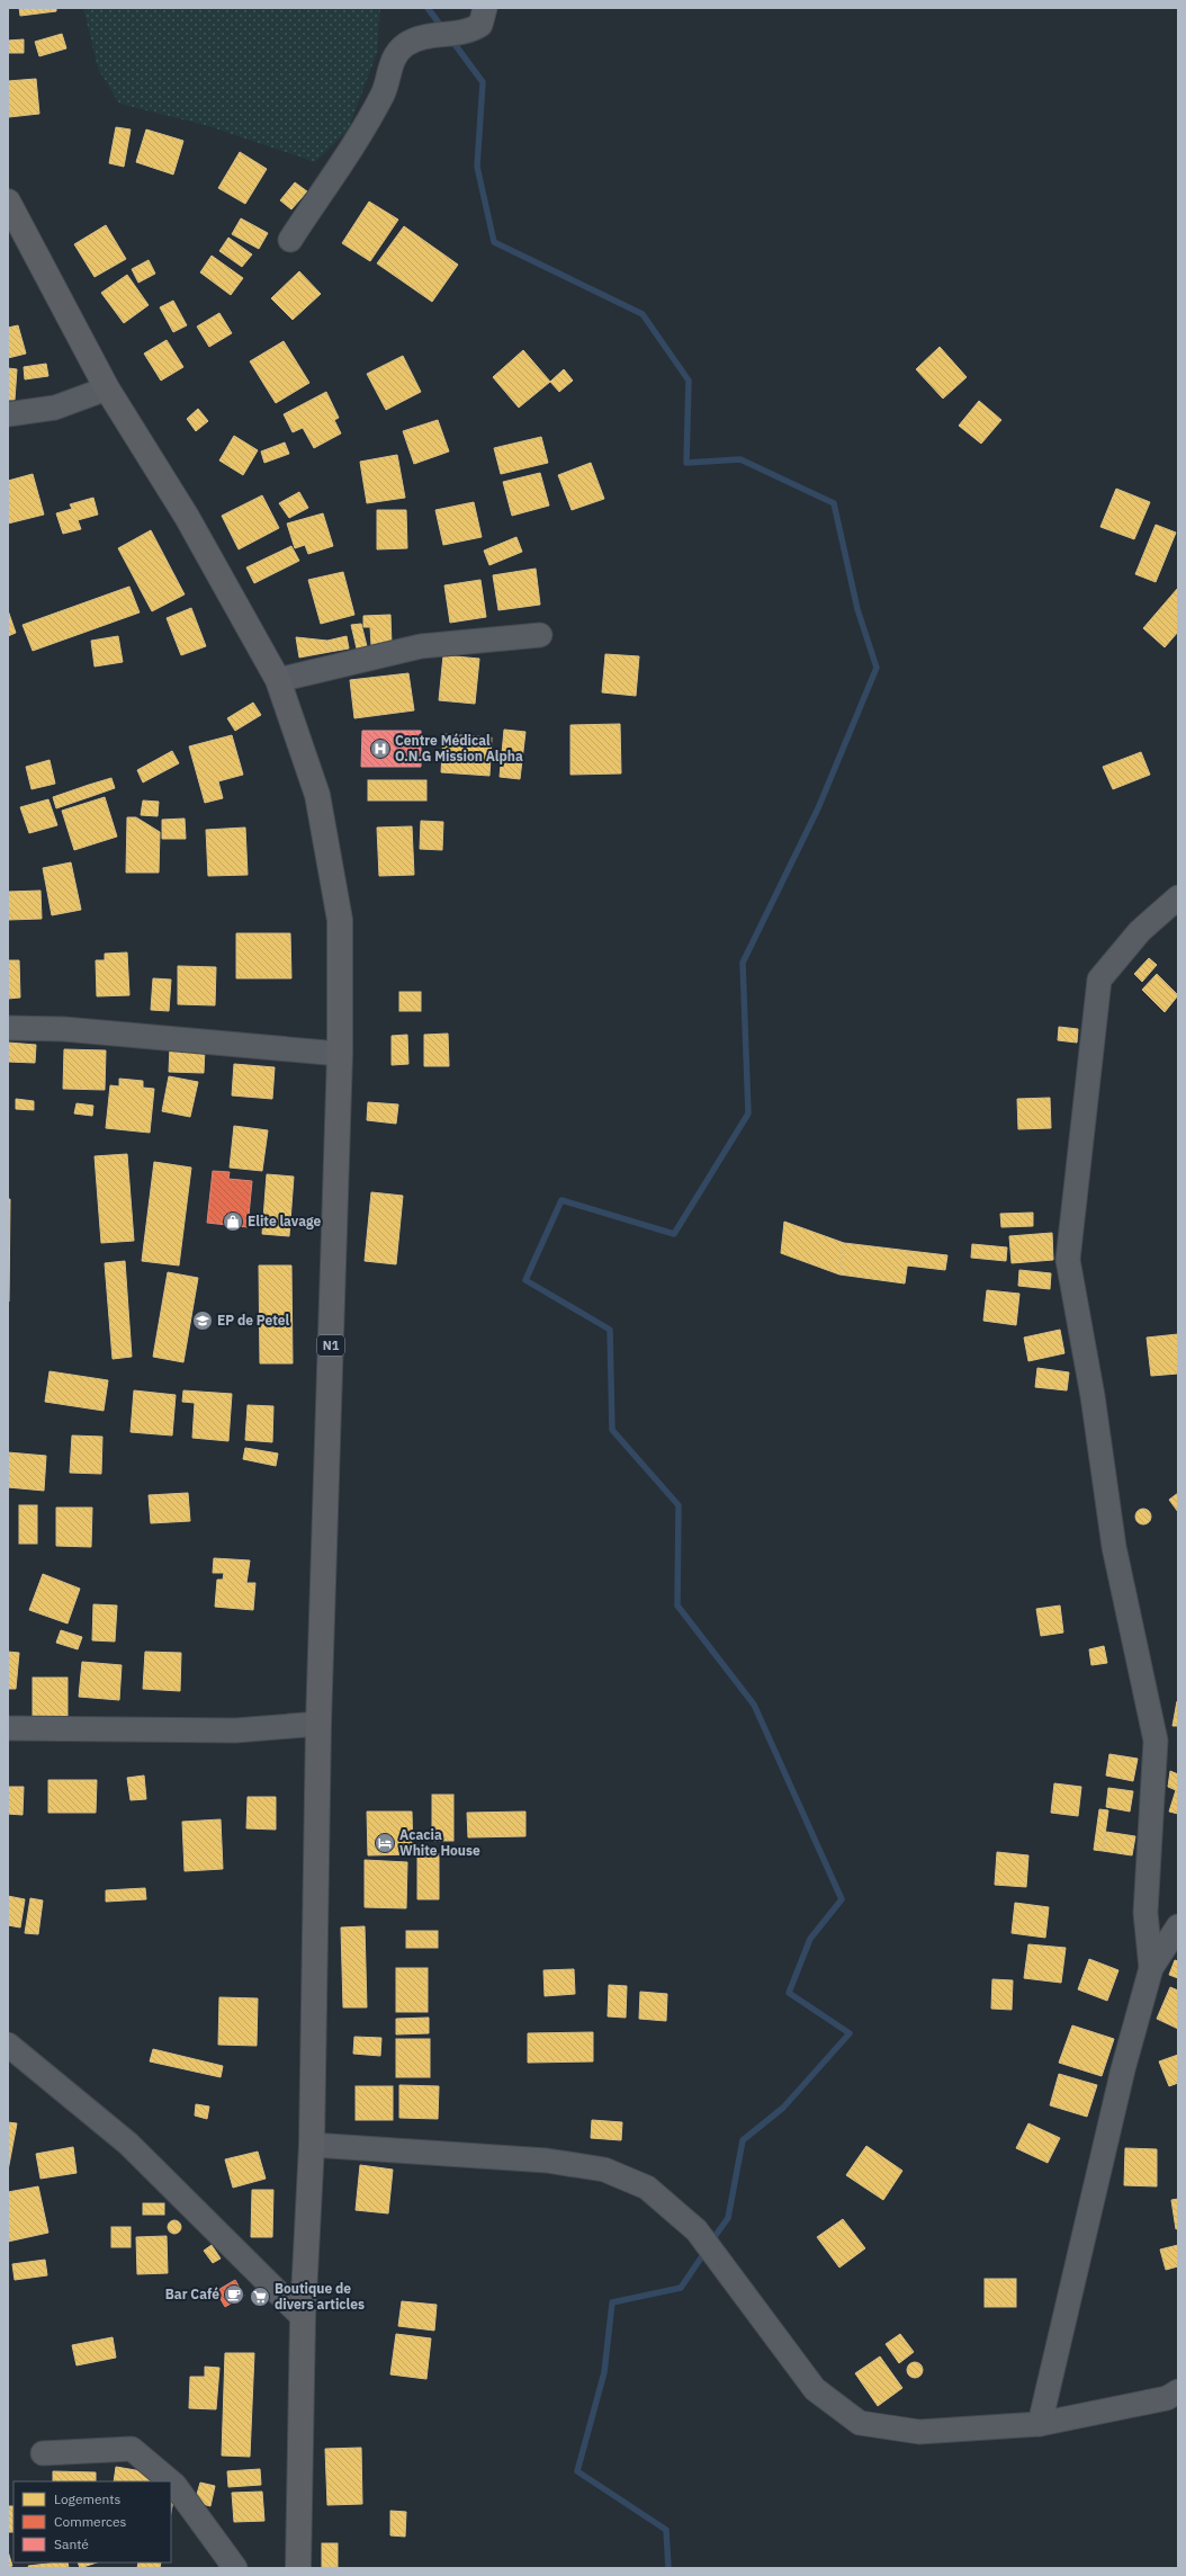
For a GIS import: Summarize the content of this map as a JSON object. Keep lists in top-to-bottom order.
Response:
{
  "streets": {
    "highway": ["N1"]
  },
  "places": {
    "hospital": ["Centre Médical O.N.G Mission Alpha"],
    "shop": ["Elite lavage"],
    "school or university": ["EP de Petel"],
    "hotel": ["Acacia White House"],
    "cafe": ["Bar Café"],
    "supermarket": ["Boutique de divers articles"]
  },
  "legend": ["Logements", "Commerces", "Santé"]
}
